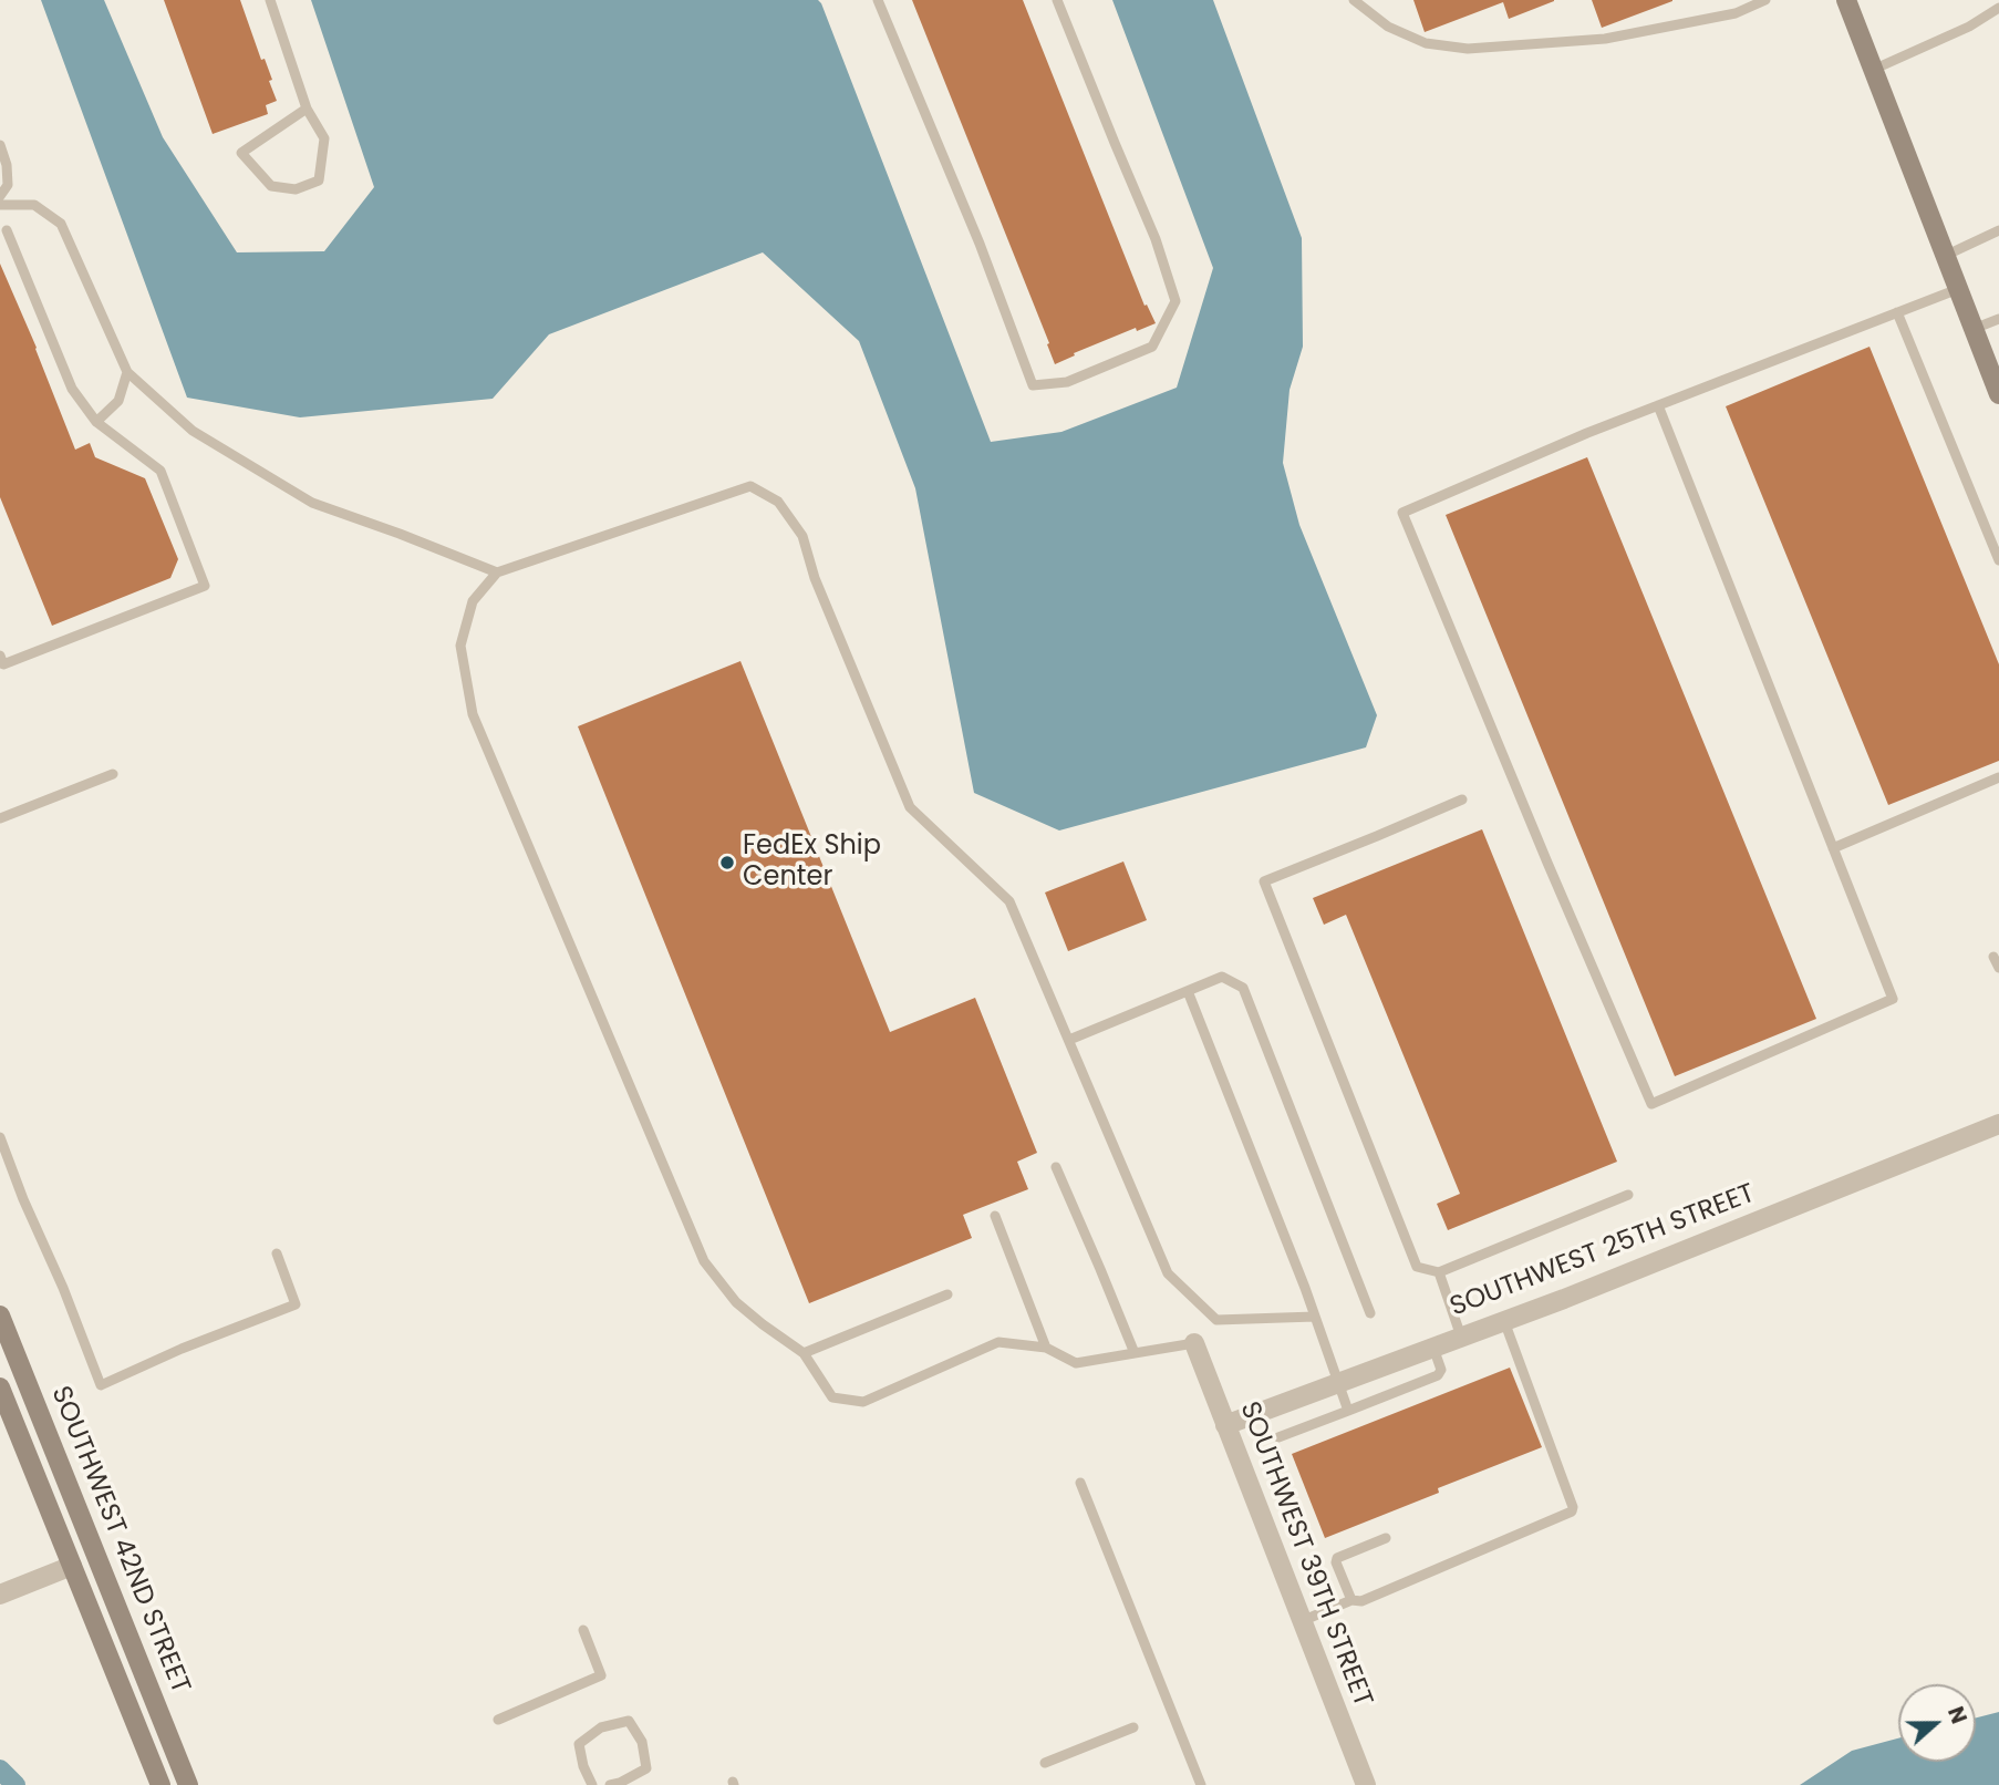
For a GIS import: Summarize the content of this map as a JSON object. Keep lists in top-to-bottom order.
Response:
{
  "streets": {
    "street": ["SOUTHWEST 25TH STREET", "SOUTHWEST 42ND STREET", "SOUTHWEST 39TH STREET"]
  },
  "crossings": [
    ["SOUTHWEST 25TH STREET", "SOUTHWEST 39TH STREET"]
  ],
  "places": ["FedEx Ship Center"],
  "north": "right"
}
